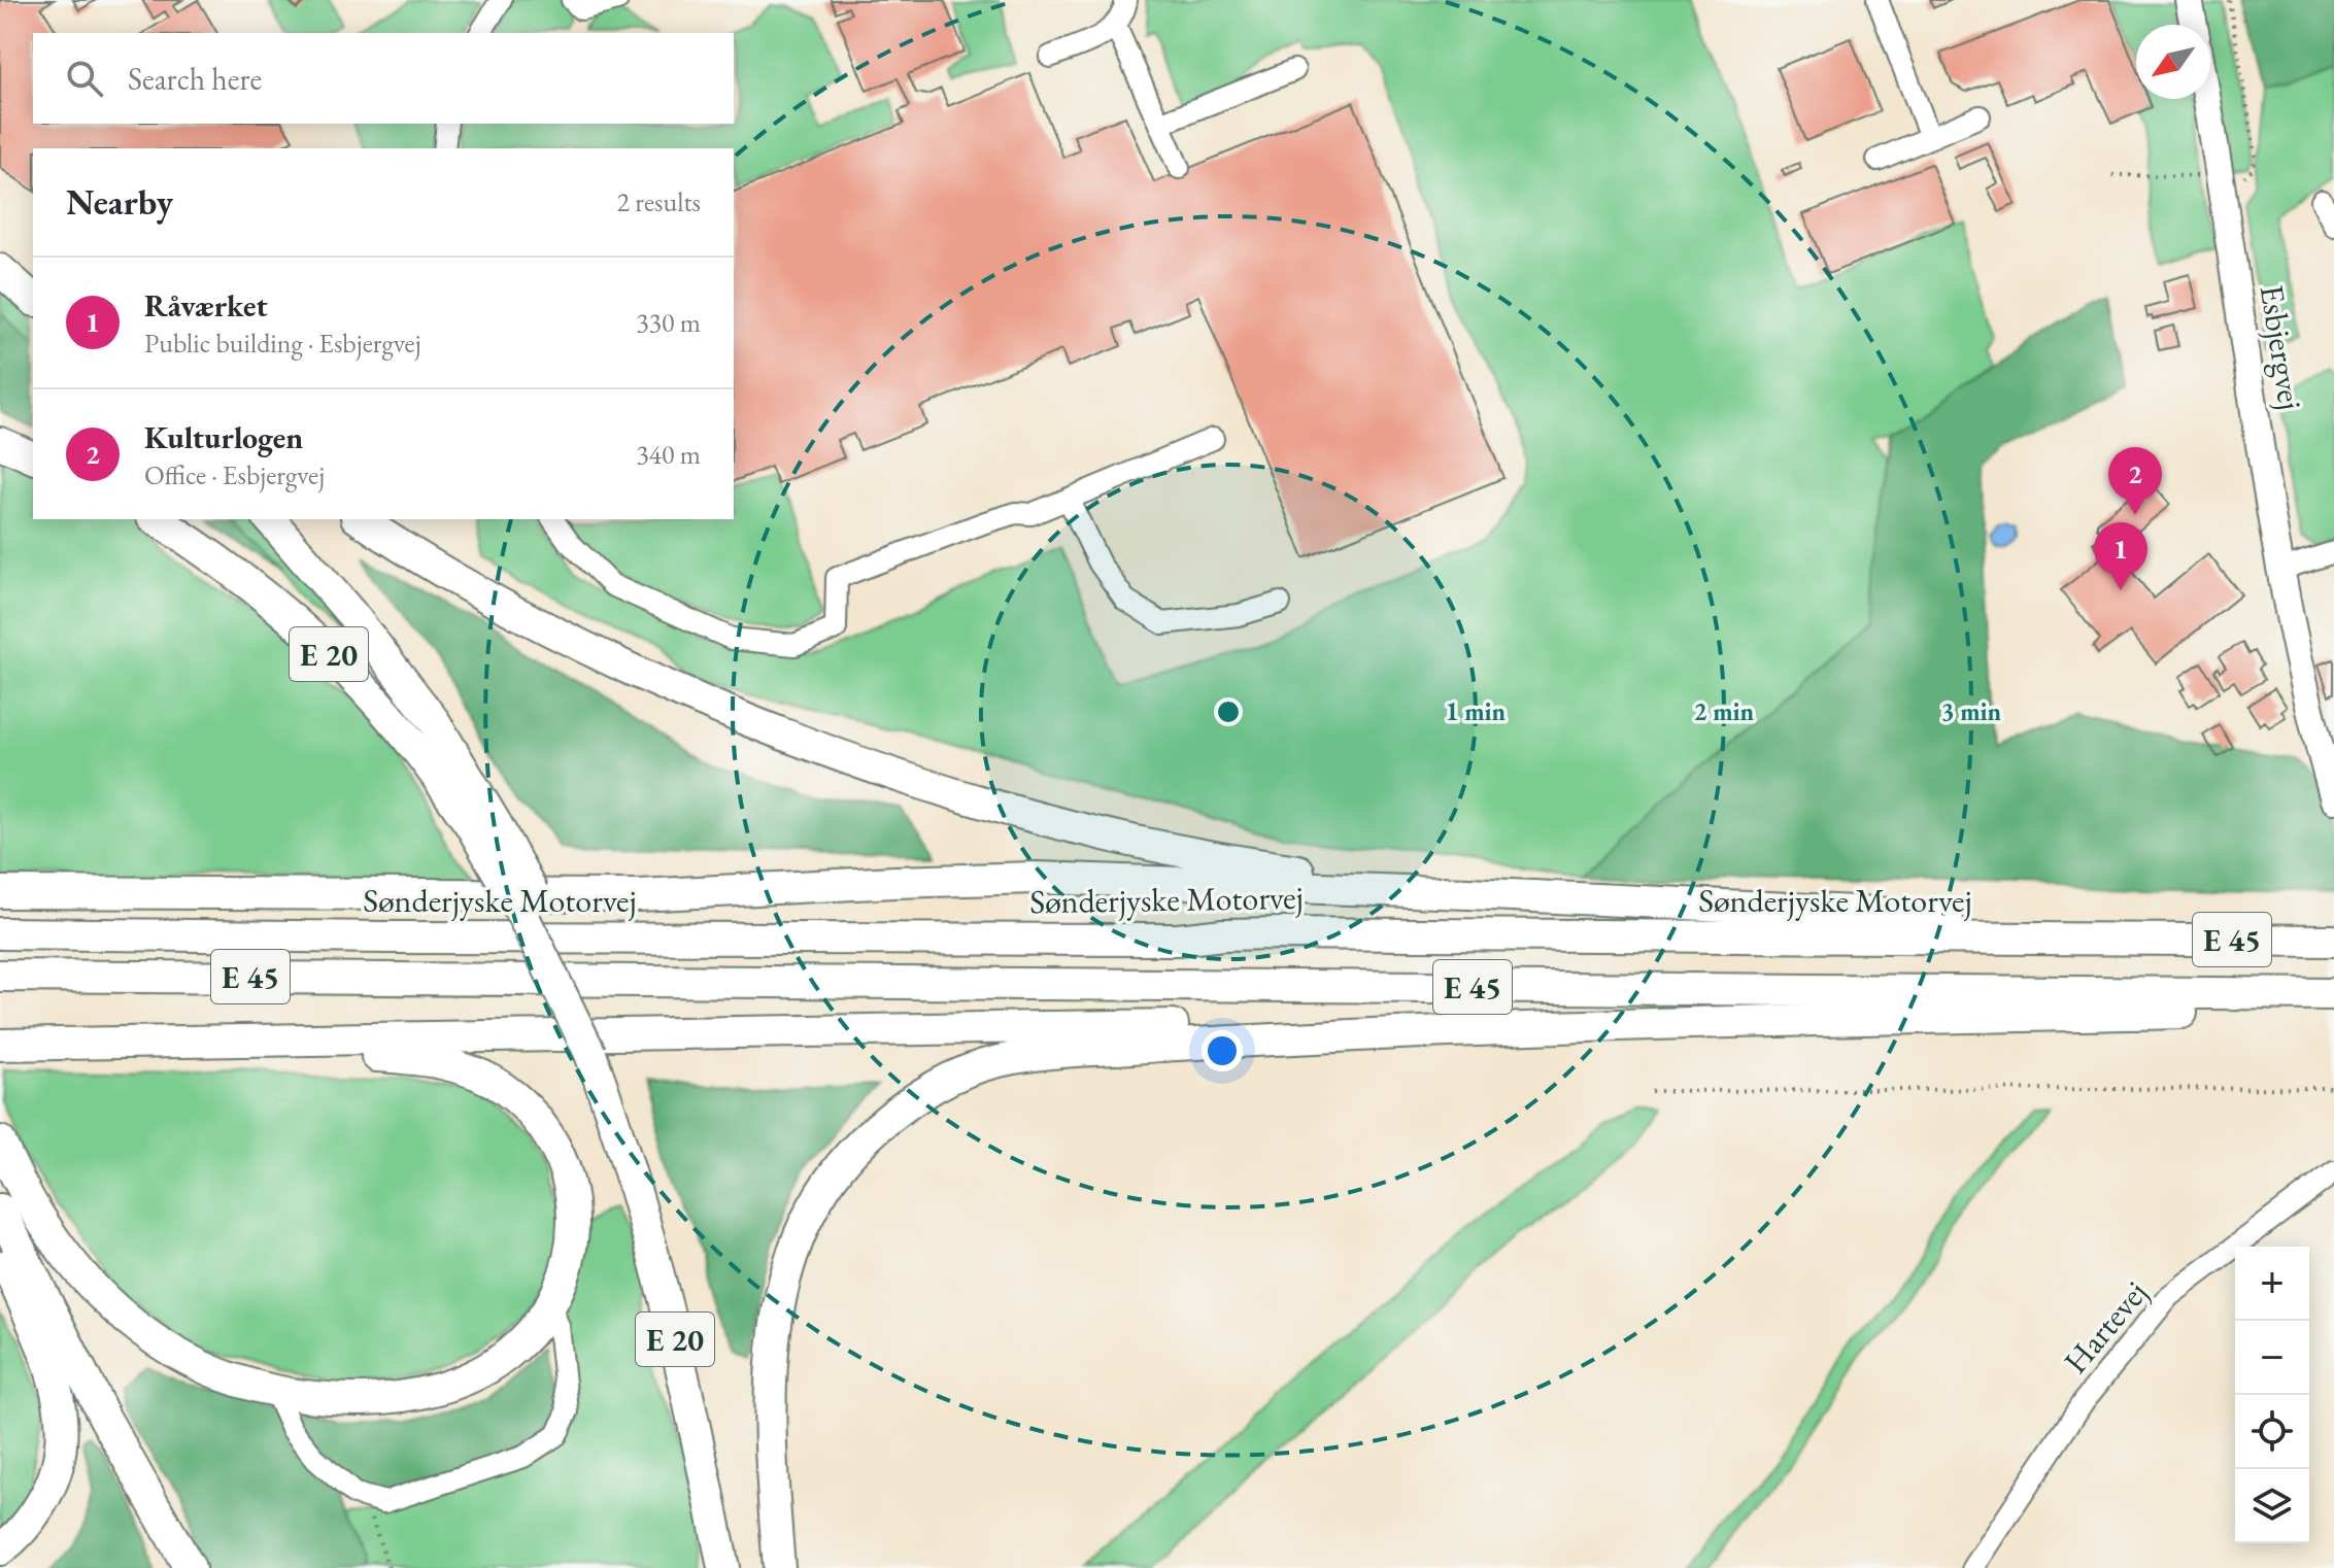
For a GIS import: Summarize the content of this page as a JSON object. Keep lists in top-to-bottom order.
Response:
{
  "streets": {
    "highway": ["E 20", "Sønderjyske Motorvej", "E 45"],
    "main road": ["Esbjergvej"],
    "street": ["Hartevej"]
  },
  "north": "bottom left",
  "page": {
    "search": "Search here",
    "heading": ["Nearby", "2 results"],
    "list": [
      {
        "mark": "1",
        "name": "Råværket",
        "note": "Public building · Esbjergvej",
        "value": "330 m"
      },
      {
        "mark": "2",
        "name": "Kulturlogen",
        "note": "Office · Esbjergvej",
        "value": "340 m"
      }
    ],
    "pins": ["2", "1"],
    "map_buttons": ["+", "−"]
  },
  "rings": ["1 min", "2 min", "3 min"]
}
